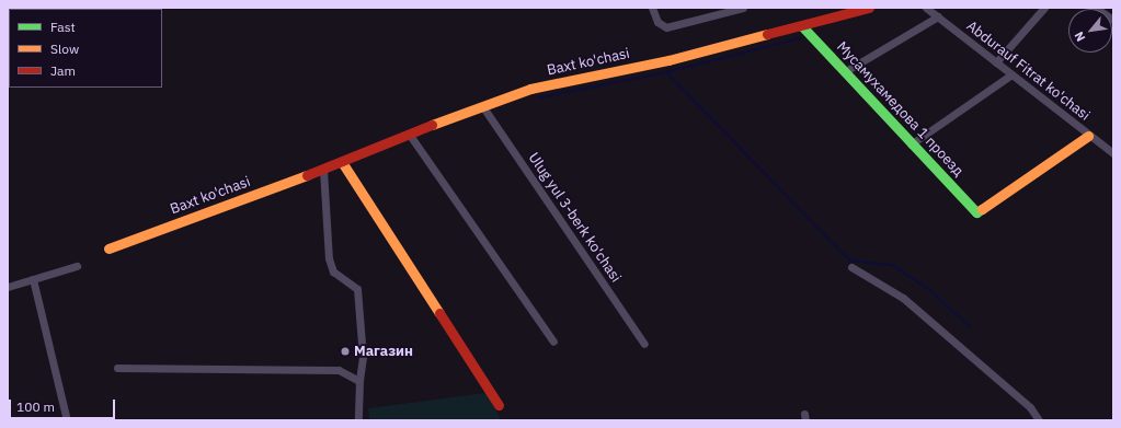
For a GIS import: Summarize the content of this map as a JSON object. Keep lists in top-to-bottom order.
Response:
{
  "streets": {
    "street": [
      "Baxt ko'chasi",
      "Abdurauf Fitrat ko'chasi",
      "Мусамухамедова 1 проезд",
      "Ulug yul 3-berk ko'chasi"
    ]
  },
  "crossings": [
    ["Baxt ko'chasi", "Мусамухамедова 1 проезд"],
    ["Baxt ko'chasi", "Ulug yul 3-berk ko'chasi"],
    ["Abdurauf Fitrat ko'chasi", "Мусамухамедова 1 проезд"]
  ],
  "places": ["Магазин"],
  "legend": ["Fast", "Slow", "Jam"],
  "scale_bar": "100 m",
  "north": "bottom left"
}
